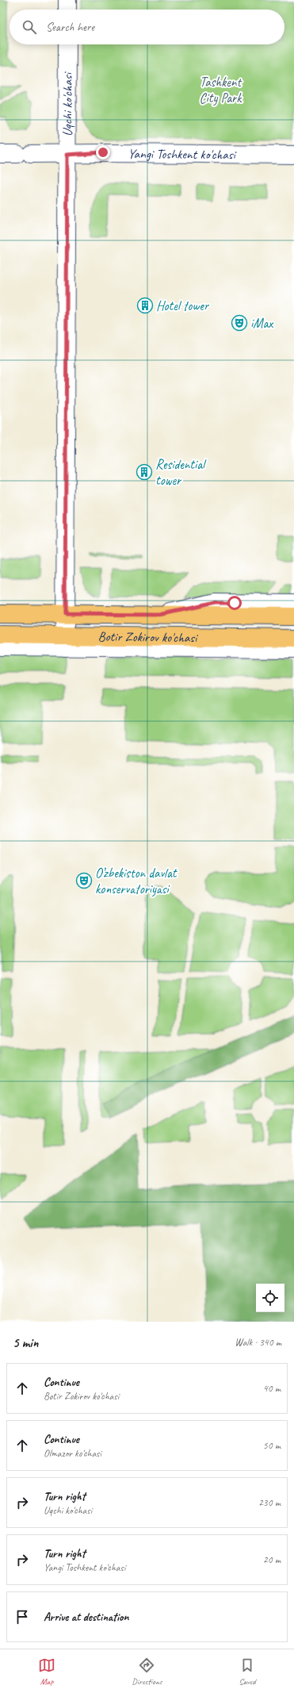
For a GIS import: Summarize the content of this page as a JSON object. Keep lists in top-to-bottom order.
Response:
{
  "streets": {
    "main road": ["Botir Zokirov ko'chasi"],
    "street": ["Uqchi ko'chasi", "Yangi Toshkent ko'chasi"]
  },
  "crossings": [
    ["Uqchi ko'chasi", "Yangi Toshkent ko'chasi"],
    ["Uqchi ko'chasi", "Botir Zokirov ko'chasi"]
  ],
  "parks": ["Tashkent City Park"],
  "places": {
    "building": ["Hotel tower", "Residential tower"],
    "theatre": ["iMax", "O’zbekiston davlat konservatoriyasi"]
  },
  "page": {
    "search": "Search here",
    "heading": ["5 min", "Walk · 340 m"],
    "list": [
      ["Continue", "Botir Zokirov ko'chasi", "40 m"],
      ["Continue", "Olmazor ko'chasi", "50 m"],
      ["Turn right", "Uqchi ko'chasi", "230 m"],
      ["Turn right", "Yangi Toshkent ko'chasi", "20 m"],
      "Arrive at destination"
    ],
    "nav": ["Map", "Directions", "Saved"]
  }
}
